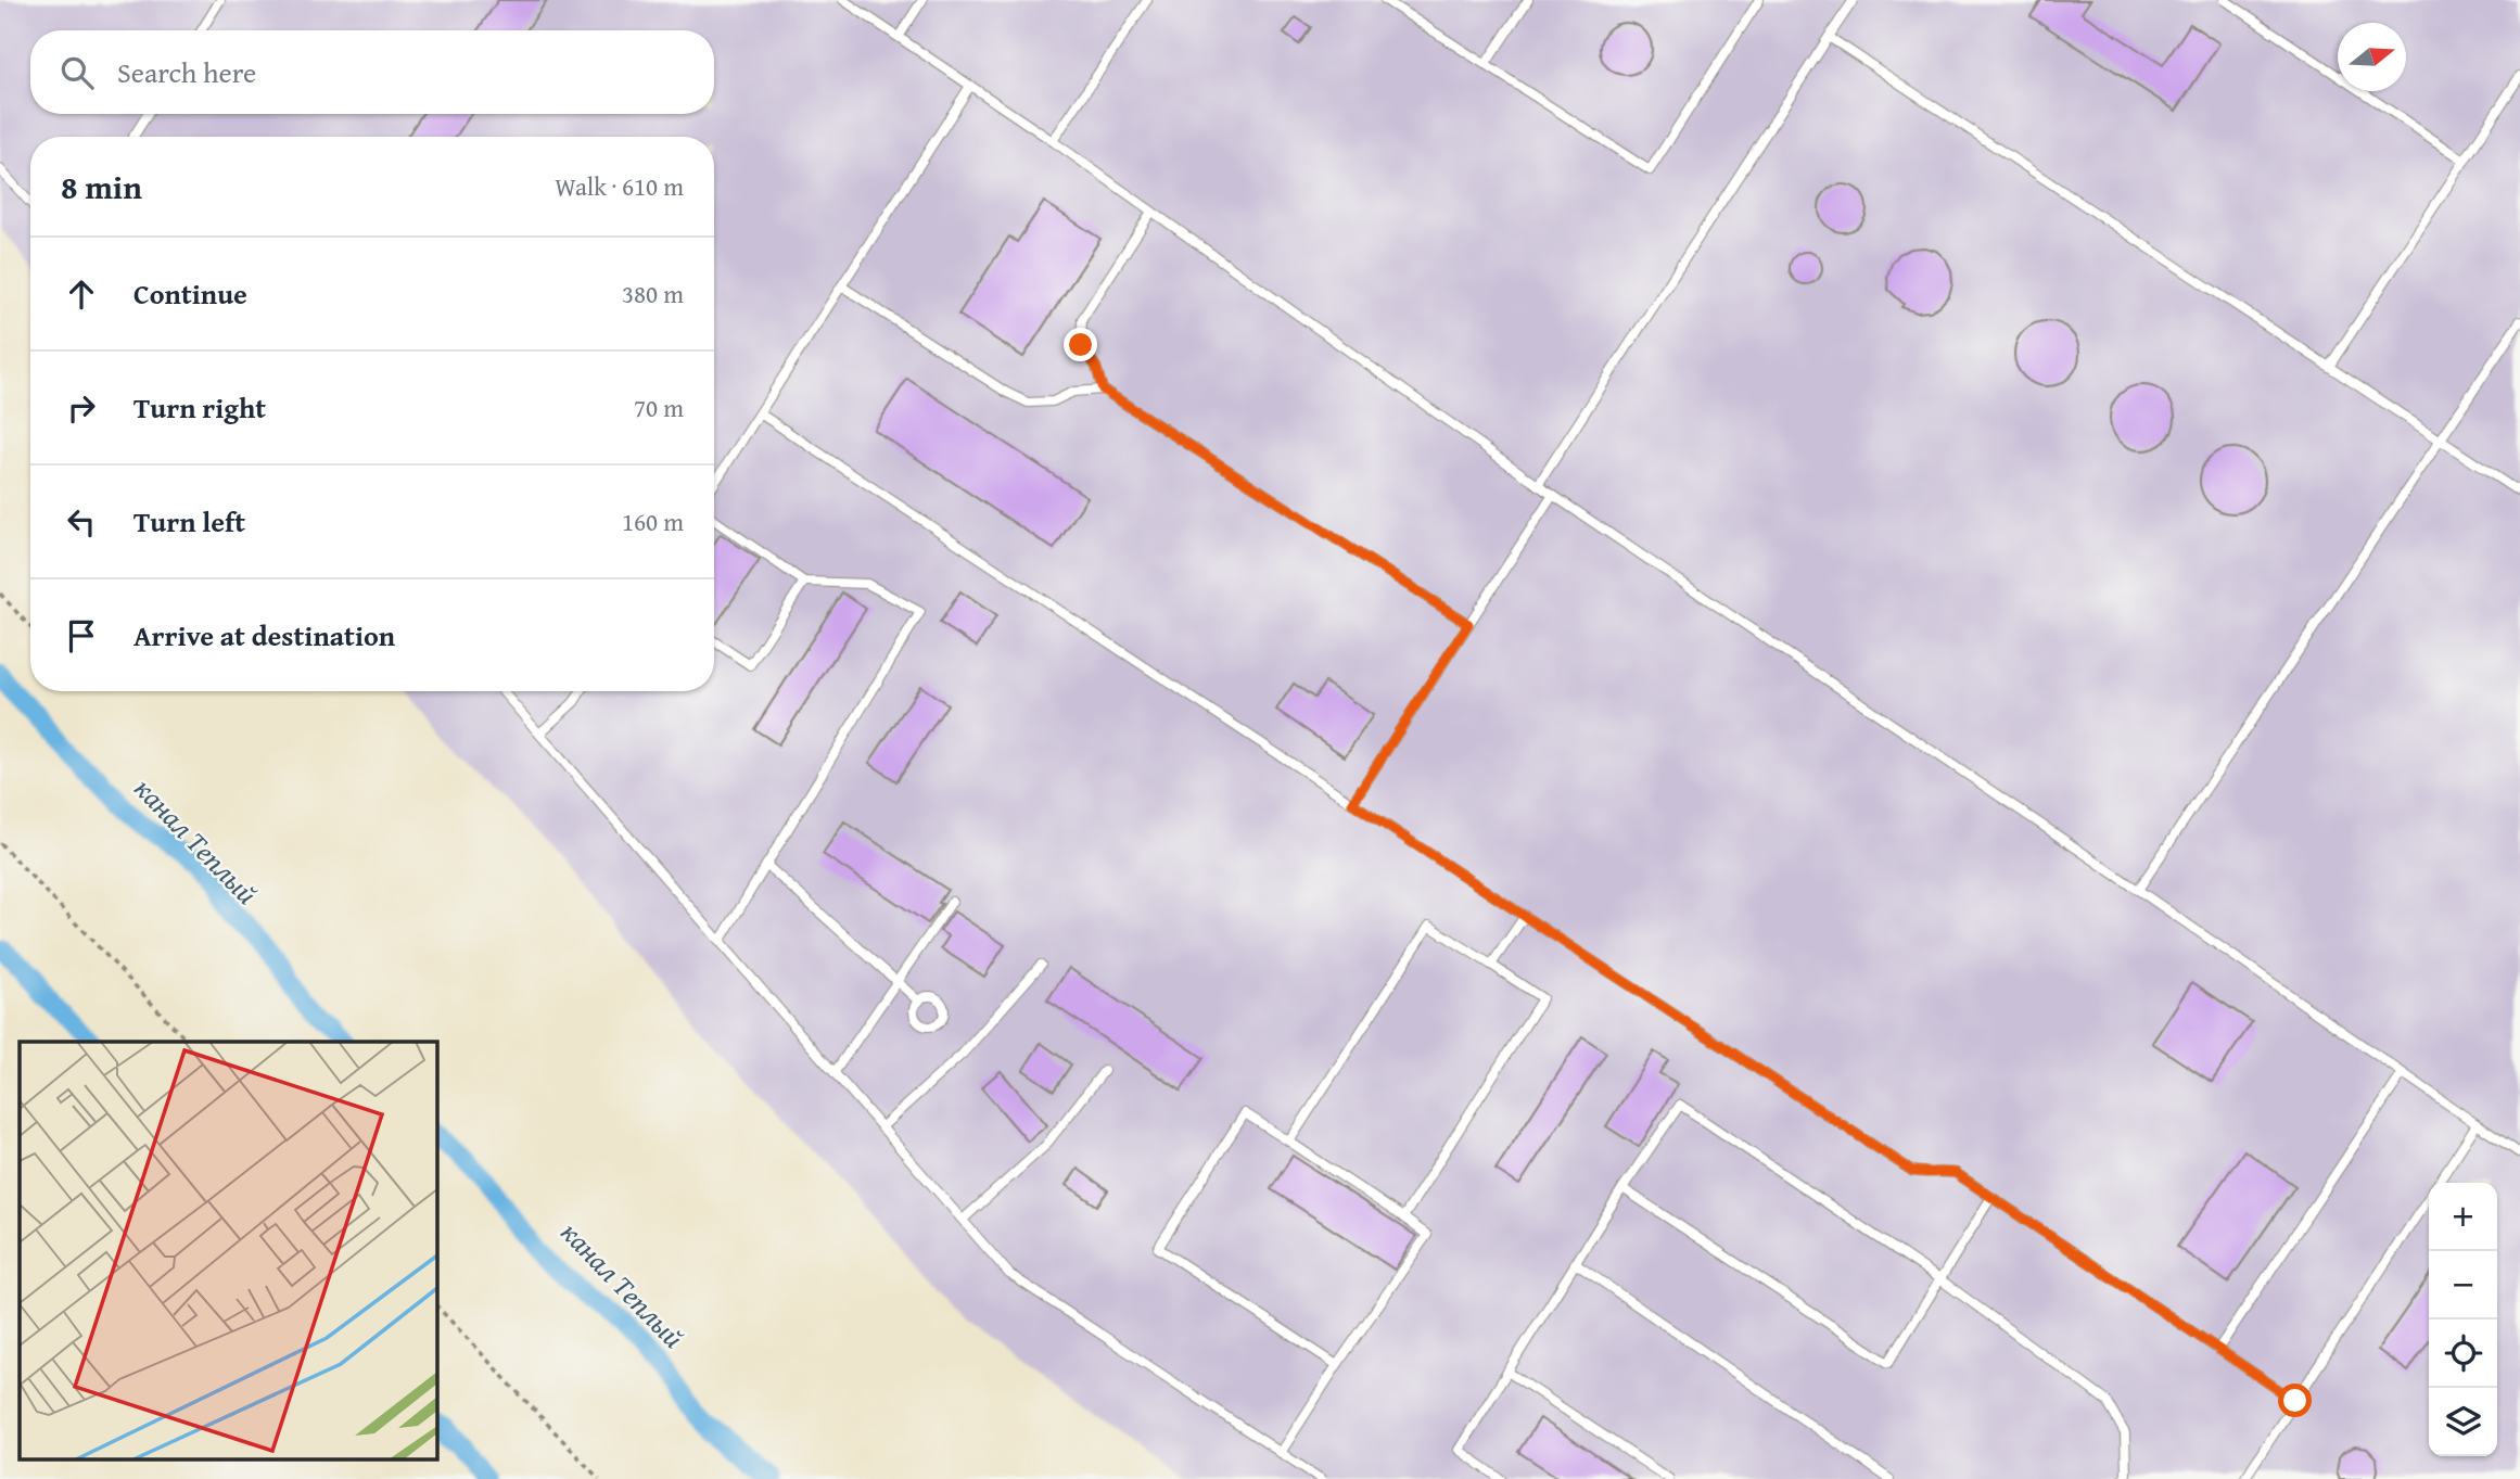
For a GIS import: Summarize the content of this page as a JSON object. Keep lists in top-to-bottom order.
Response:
{
  "water": ["канал Теплый"],
  "north": "right",
  "page": {
    "search": "Search here",
    "heading": ["8 min", "Walk · 610 m"],
    "list": [
      ["Continue", "380 m"],
      ["Turn right", "70 m"],
      ["Turn left", "160 m"],
      "Arrive at destination"
    ],
    "map_buttons": ["+", "−"]
  }
}
